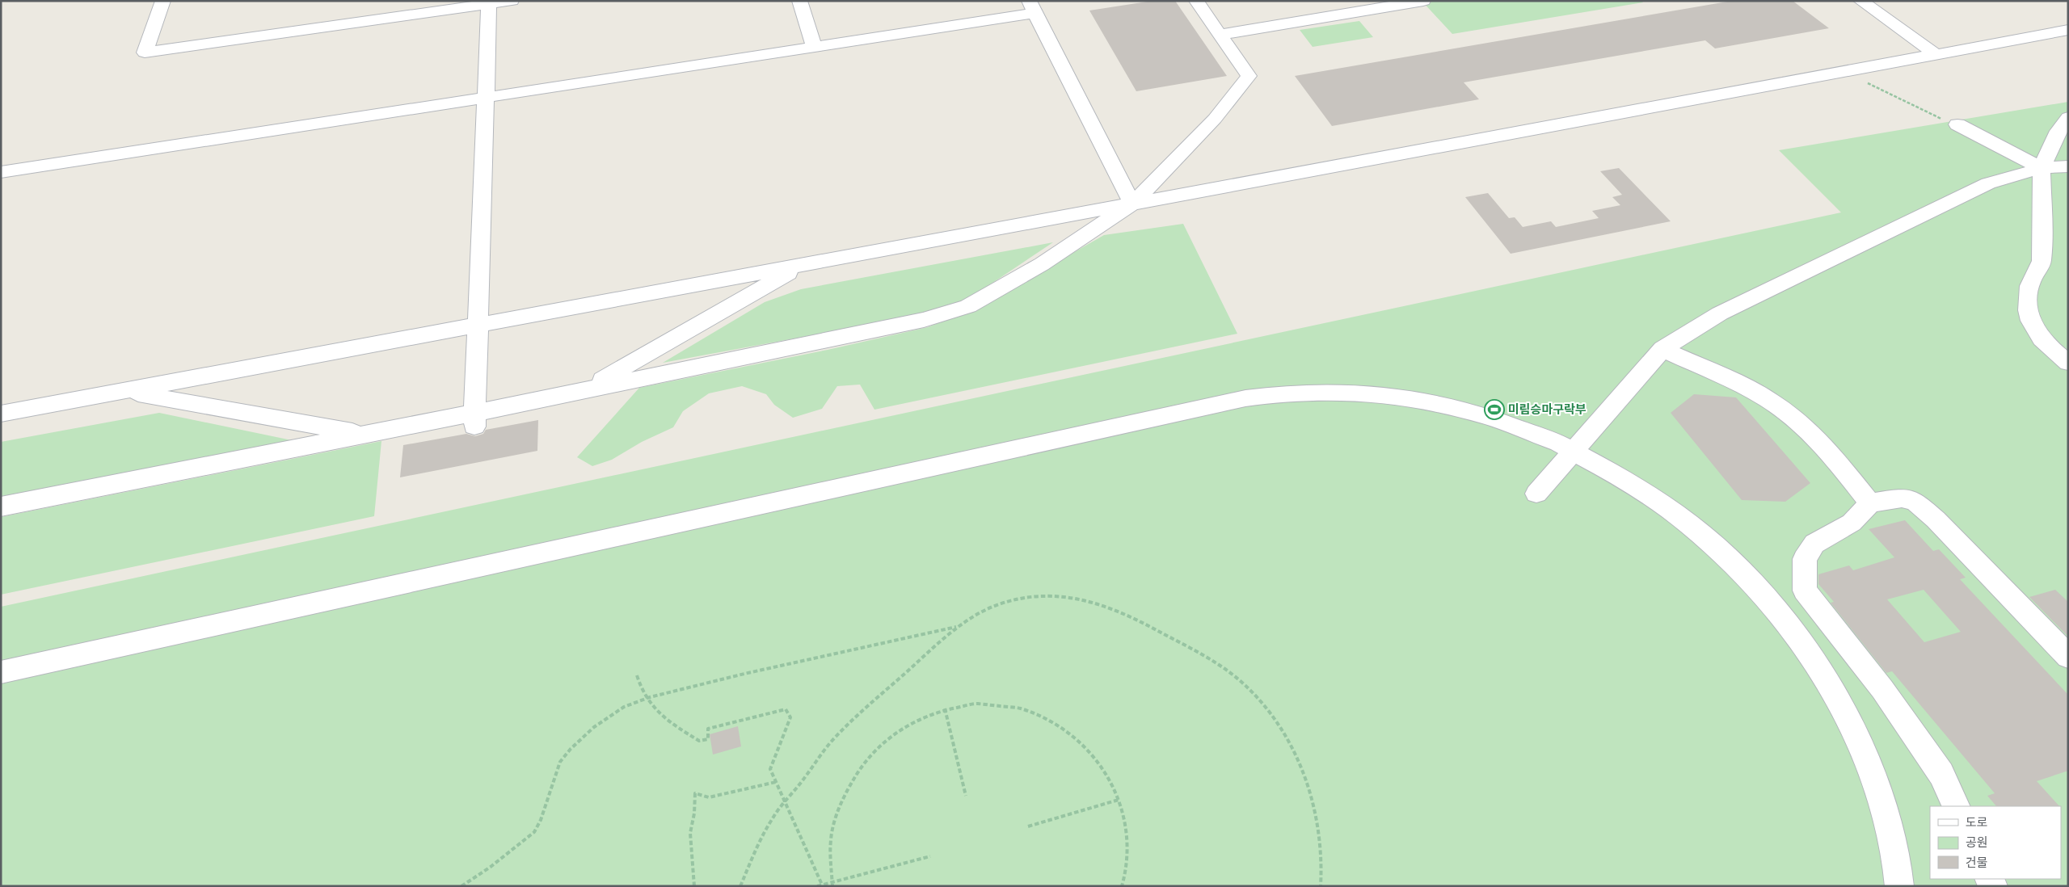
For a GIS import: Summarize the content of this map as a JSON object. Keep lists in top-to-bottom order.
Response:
{
  "places": {
    "sports": ["미림승마구락부"]
  },
  "legend": ["도로", "공원", "건물"]
}
